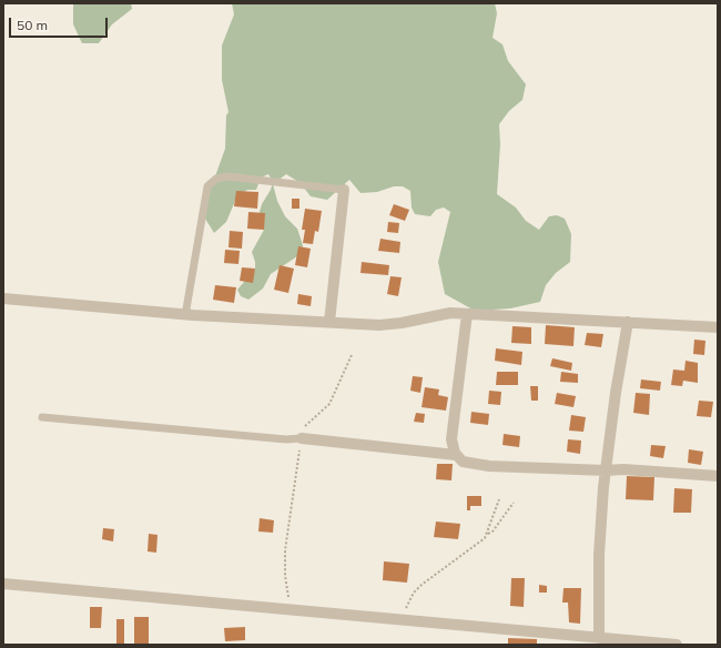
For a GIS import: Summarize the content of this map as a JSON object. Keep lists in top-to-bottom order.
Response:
{
  "scale_bar": "50 m"
}
